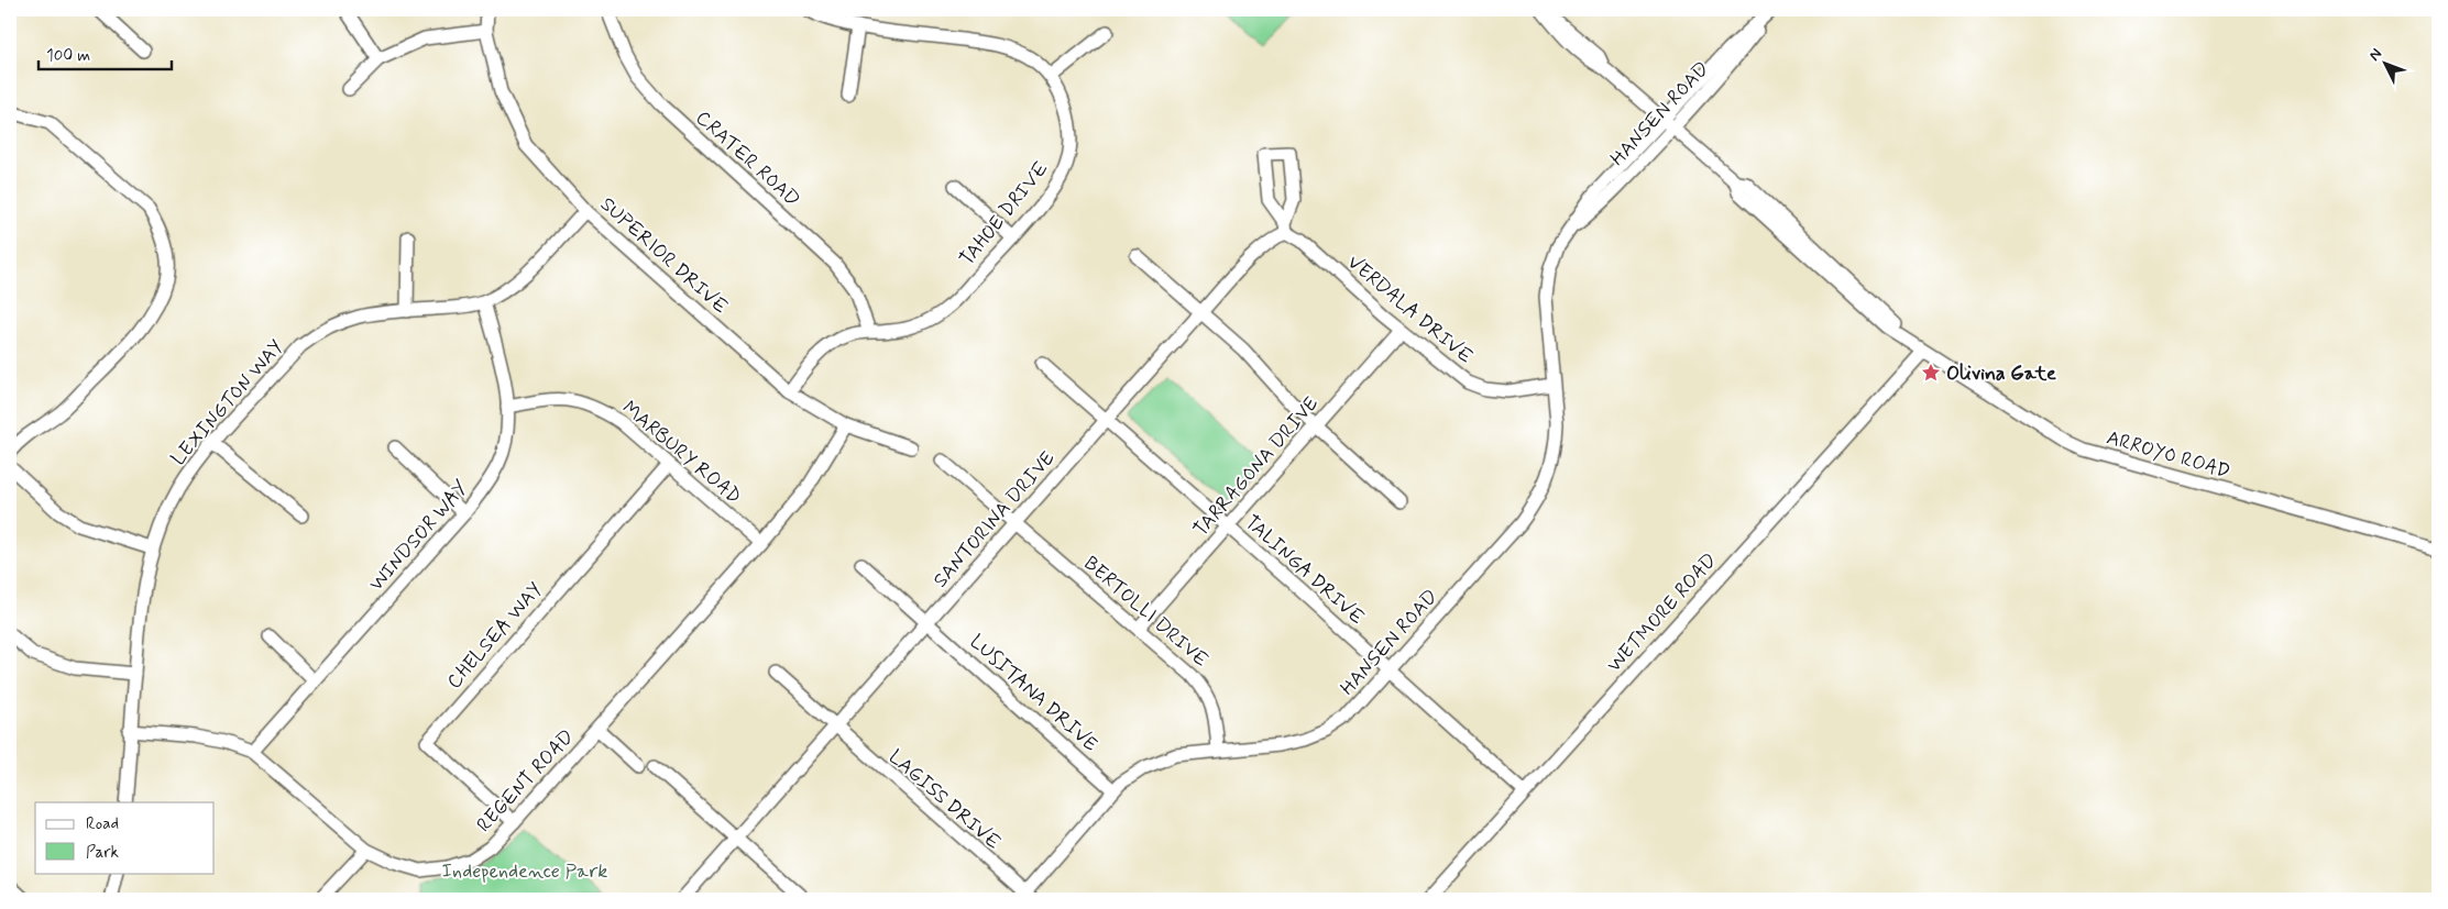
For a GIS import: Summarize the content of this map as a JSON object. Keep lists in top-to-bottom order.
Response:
{
  "streets": {
    "street": [
      "HANSEN ROAD",
      "CRATER ROAD",
      "TAHOE DRIVE",
      "SUPERIOR DRIVE",
      "VERDALA DRIVE",
      "LEXINGTON WAY",
      "MARBURY ROAD",
      "ARROYO ROAD",
      "TARRAGONA DRIVE",
      "SANTORINA DRIVE",
      "WINDSOR WAY",
      "TALINGA DRIVE",
      "BERTOLLI DRIVE",
      "WETMORE ROAD",
      "CHELSEA WAY",
      "LUSITANA DRIVE",
      "REGENT ROAD",
      "LAGISS DRIVE"
    ]
  },
  "crossings": [
    ["HANSEN ROAD", "VERDALA DRIVE"],
    ["HANSEN ROAD", "ARROYO ROAD"],
    ["HANSEN ROAD", "TALINGA DRIVE"],
    ["HANSEN ROAD", "BERTOLLI DRIVE"],
    ["HANSEN ROAD", "LUSITANA DRIVE"],
    ["HANSEN ROAD", "LAGISS DRIVE"],
    ["CRATER ROAD", "TAHOE DRIVE"],
    ["TAHOE DRIVE", "SUPERIOR DRIVE"],
    ["SUPERIOR DRIVE", "LEXINGTON WAY"],
    ["SUPERIOR DRIVE", "REGENT ROAD"],
    ["VERDALA DRIVE", "TARRAGONA DRIVE"],
    ["VERDALA DRIVE", "SANTORINA DRIVE"],
    ["LEXINGTON WAY", "WINDSOR WAY"],
    ["LEXINGTON WAY", "REGENT ROAD"],
    ["MARBURY ROAD", "WINDSOR WAY"],
    ["MARBURY ROAD", "CHELSEA WAY"],
    ["MARBURY ROAD", "REGENT ROAD"],
    ["ARROYO ROAD", "WETMORE ROAD"],
    ["TARRAGONA DRIVE", "TALINGA DRIVE"],
    ["TARRAGONA DRIVE", "BERTOLLI DRIVE"],
    ["SANTORINA DRIVE", "TALINGA DRIVE"],
    ["SANTORINA DRIVE", "BERTOLLI DRIVE"],
    ["SANTORINA DRIVE", "LUSITANA DRIVE"],
    ["SANTORINA DRIVE", "LAGISS DRIVE"],
    ["WINDSOR WAY", "REGENT ROAD"],
    ["TALINGA DRIVE", "WETMORE ROAD"],
    ["CHELSEA WAY", "REGENT ROAD"]
  ],
  "parks": ["Independence Park"],
  "places": {
    "place": ["Olivina Gate"]
  },
  "legend": ["Road", "Park"],
  "scale_bar": "100 m",
  "north": "top left"
}
